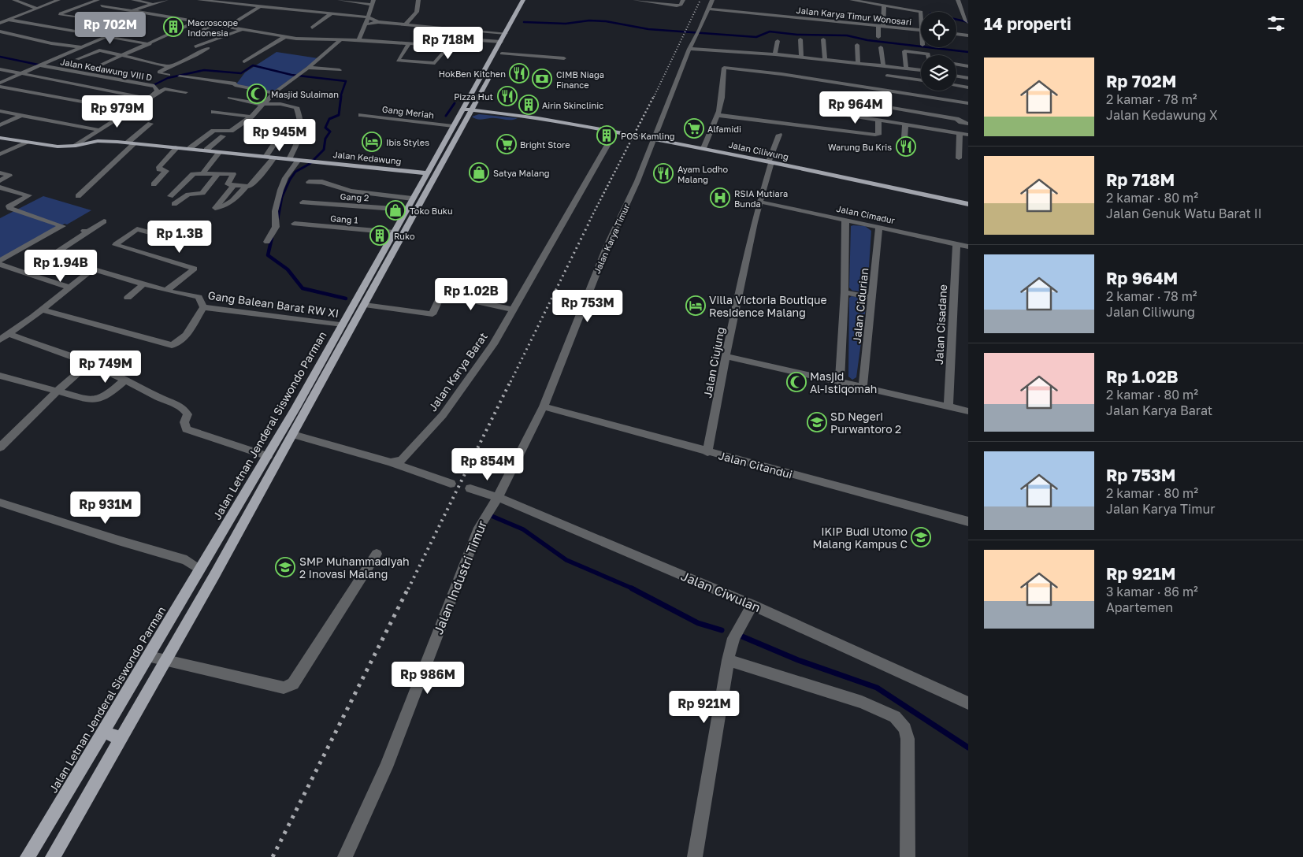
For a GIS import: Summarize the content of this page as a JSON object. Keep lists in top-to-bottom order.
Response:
{
  "streets": {
    "main road": ["Jalan Ciliwung", "Jalan Kedawung", "Jalan Letnan Jenderal Siswondo Parman"],
    "street": [
      "Jalan Karya Timur Wonosari",
      "Jalan Kedawung VIII D",
      "Gang Meriah",
      "Gang 2",
      "Jalan Cimadur",
      "Gang 1",
      "Jalan Karya Timur",
      "Gang Balean Barat RW XI",
      "Jalan Cidurian",
      "Jalan Cisadane",
      "Jalan Ciujung",
      "Jalan Karya Barat",
      "Jalan Citandui",
      "Jalan Industri Timur",
      "Jalan Ciwulan"
    ]
  },
  "crossings": [
    ["Jalan Karya Timur Wonosari", "Jalan Karya Timur"],
    ["Gang Meriah", "Jalan Letnan Jenderal Siswondo Parman"],
    ["Jalan Ciliwung", "Jalan Karya Timur"],
    ["Jalan Ciliwung", "Jalan Ciujung"],
    ["Jalan Ciliwung", "Jalan Karya Barat"],
    ["Jalan Ciliwung", "Jalan Letnan Jenderal Siswondo Parman"],
    ["Jalan Kedawung", "Jalan Letnan Jenderal Siswondo Parman"],
    ["Gang 2", "Jalan Letnan Jenderal Siswondo Parman"],
    ["Jalan Cimadur", "Jalan Cidurian"],
    ["Jalan Cimadur", "Jalan Cisadane"],
    ["Jalan Cimadur", "Jalan Ciujung"],
    ["Gang 1", "Jalan Letnan Jenderal Siswondo Parman"],
    ["Jalan Karya Timur", "Jalan Citandui"],
    ["Jalan Karya Timur", "Jalan Industri Timur"],
    ["Jalan Karya Timur", "Jalan Ciwulan"],
    ["Gang Balean Barat RW XI", "Jalan Letnan Jenderal Siswondo Parman"],
    ["Jalan Ciujung", "Jalan Citandui"],
    ["Jalan Industri Timur", "Jalan Ciwulan"]
  ],
  "places": {
    "building": [
      "Macroscope Indonesia",
      "Airin Skinclinic",
      "POS Kamling",
      "Ruko"
    ],
    "restaurant": [
      "HokBen Kitchen",
      "Pizza Hut",
      "Warung Bu Kris",
      "Ayam Lodho Malang"
    ],
    "bank": ["CIMB Niaga Finance"],
    "mosque": ["Masjid Sulaiman", "Masjid Al-Istiqomah"],
    "supermarket": ["Alfamidi", "Bright Store"],
    "hotel": ["Ibis Styles", "Villa Victoria Boutique Residence Malang"],
    "shop": ["Satya Malang", "Toko Buku"],
    "hospital": ["RSIA Mutiara Bunda"],
    "school or university": ["SD Negeri Purwantoro 2", "IKIP Budi Utomo Malang Kampus C", "SMP Muhammadiyah 2 Inovasi Malang"]
  },
  "page": {
    "heading": "14 properti",
    "price": [
      "Rp 702M",
      "Rp 718M",
      "Rp 964M",
      "Rp 979M",
      "Rp 945M",
      "Rp 1.3B",
      "Rp 1.94B",
      "Rp 1.02B",
      "Rp 753M",
      "Rp 749M",
      "Rp 854M",
      "Rp 931M",
      "Rp 986M",
      "Rp 921M"
    ],
    "list": [
      {
        "name": "Rp 702M",
        "note": "2 kamar · 78 m² · Jalan Kedawung X"
      },
      {
        "name": "Rp 718M",
        "note": "2 kamar · 80 m² · Jalan Genuk Watu Barat II"
      },
      {
        "name": "Rp 964M",
        "note": "2 kamar · 78 m² · Jalan Ciliwung"
      },
      {
        "name": "Rp 1.02B",
        "note": "2 kamar · 80 m² · Jalan Karya Barat"
      },
      {
        "name": "Rp 753M",
        "note": "2 kamar · 80 m² · Jalan Karya Timur"
      },
      {
        "name": "Rp 921M",
        "note": "3 kamar · 86 m² · Apartemen"
      }
    ]
  }
}
